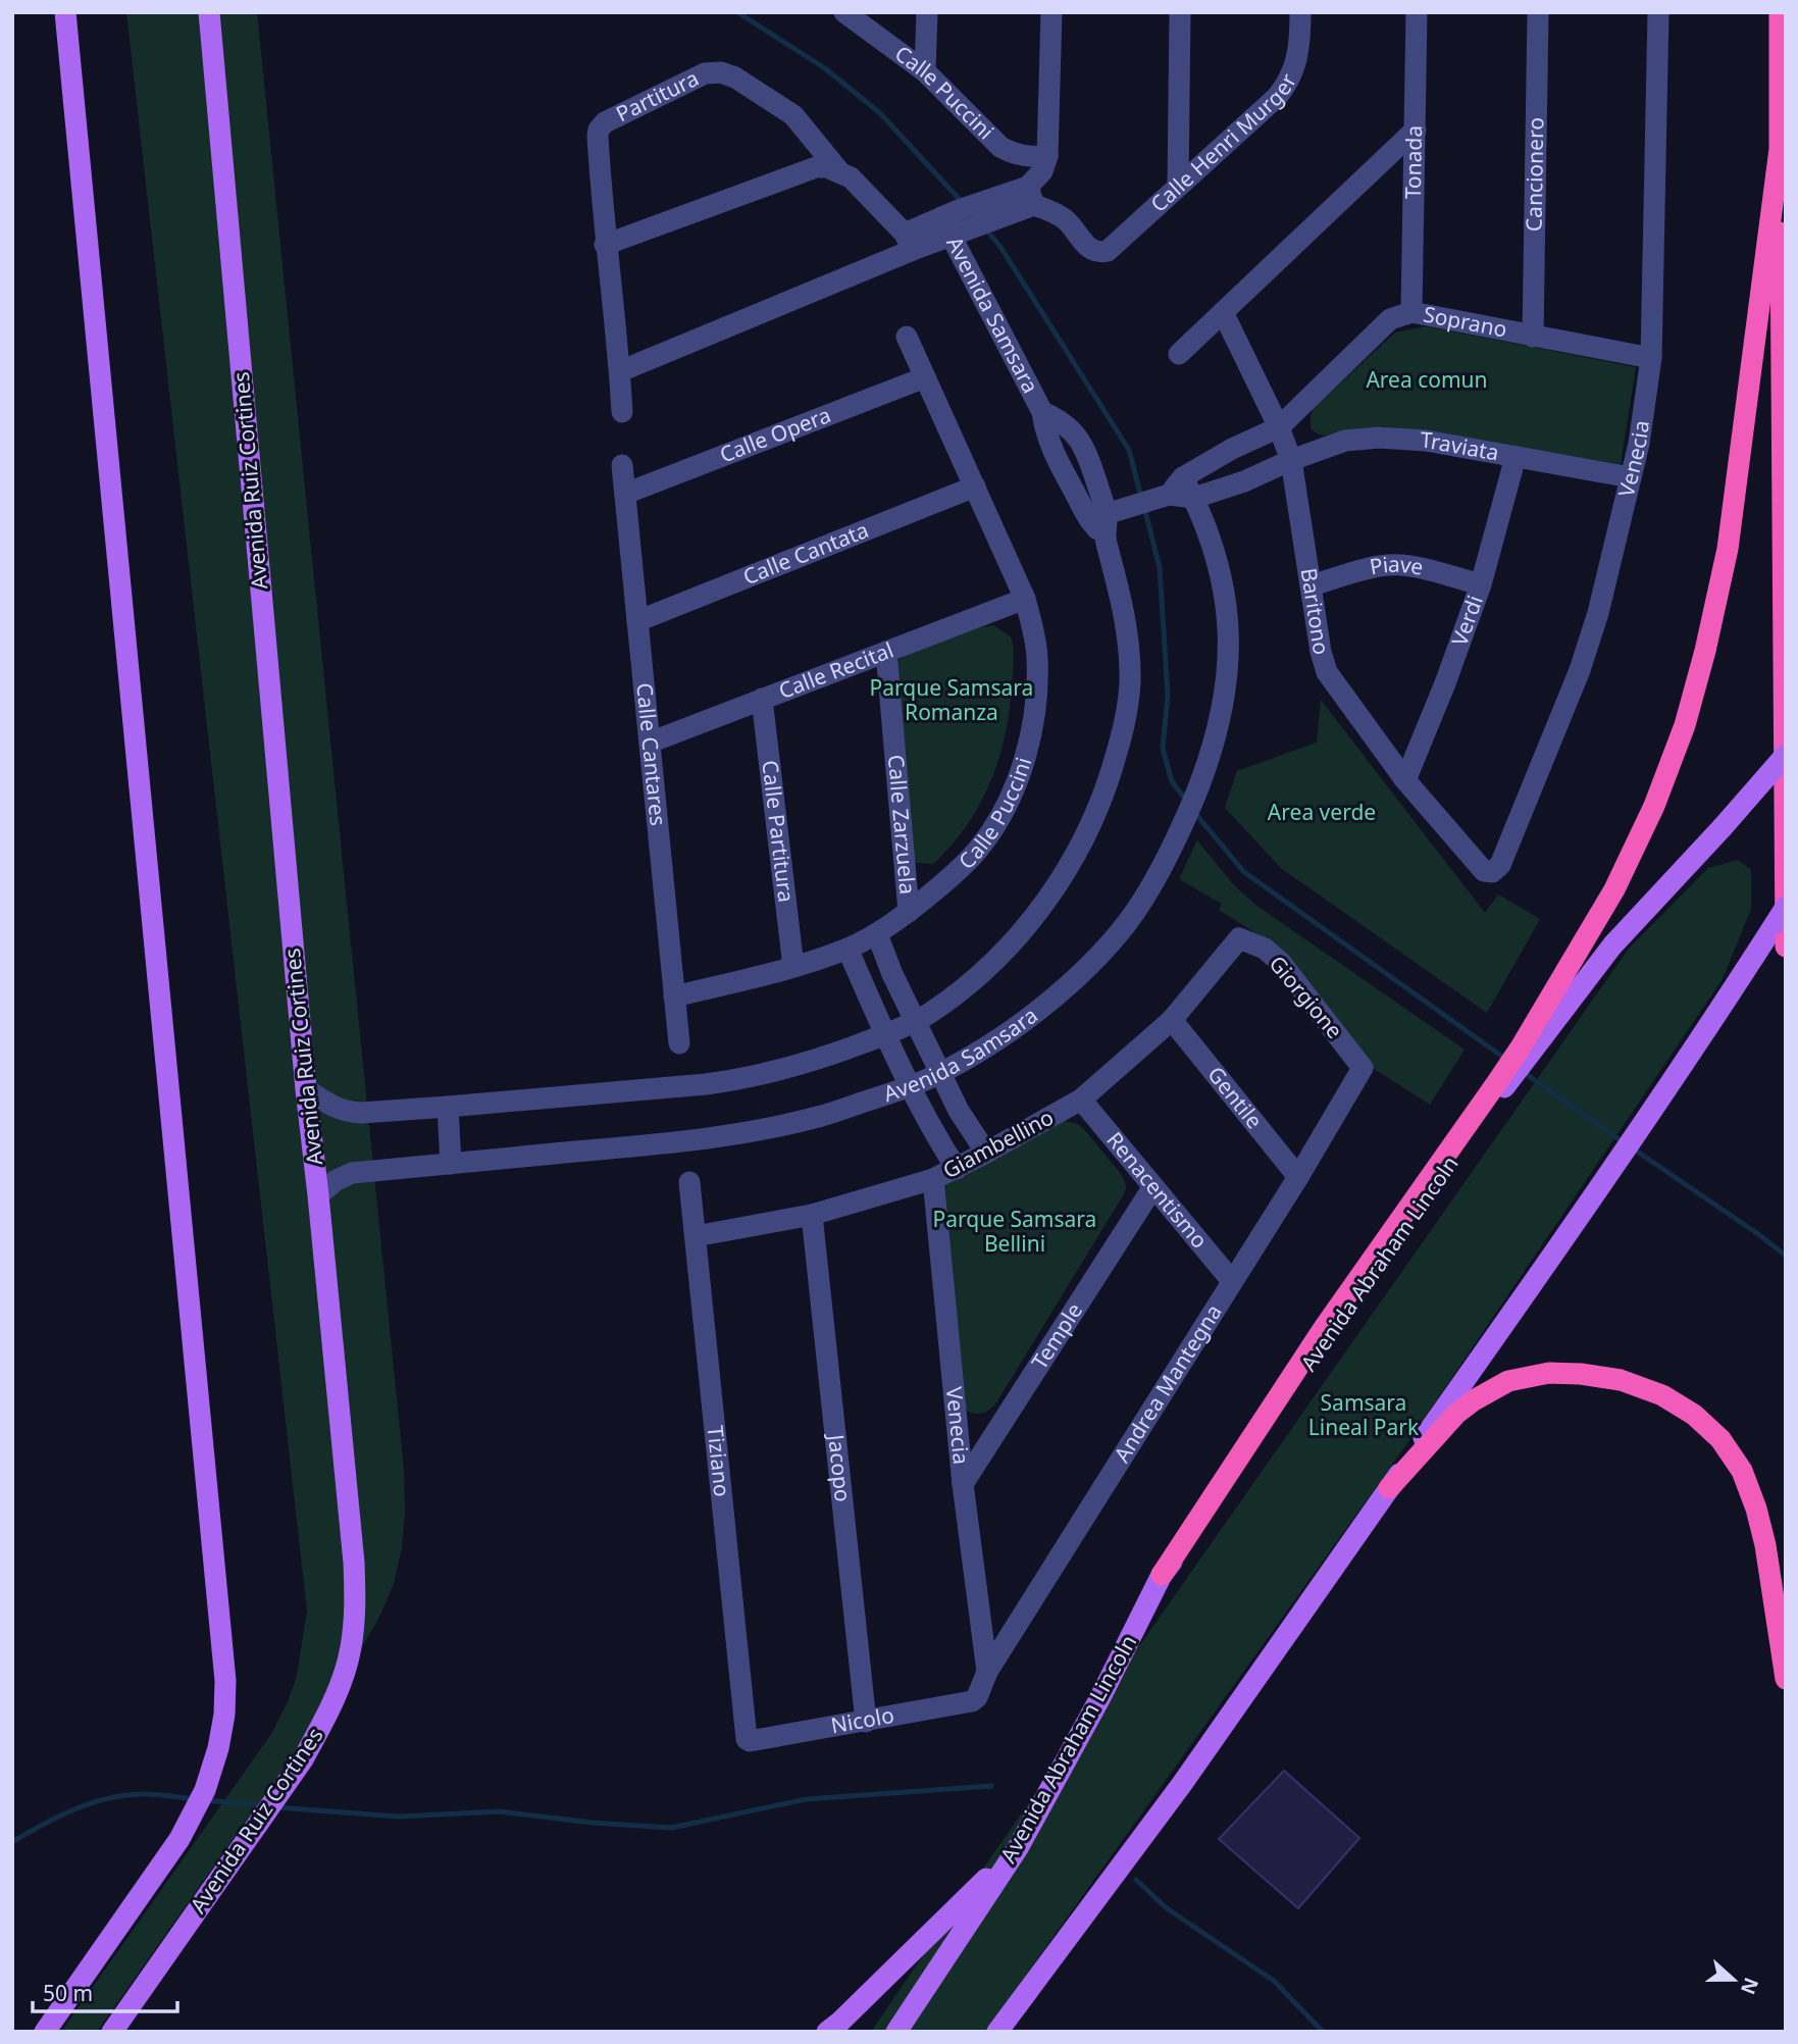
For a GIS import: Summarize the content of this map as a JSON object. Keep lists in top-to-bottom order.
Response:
{
  "streets": {
    "main road": ["Avenida Ruiz Cortines", "Avenida Abraham Lincoln"],
    "street": [
      "Calle Puccini",
      "Partitura",
      "Calle Henri Murger",
      "Tonada",
      "Cancionero",
      "Avenida Samsara",
      "Soprano",
      "Calle Opera",
      "Traviata",
      "Venecia",
      "Calle Cantata",
      "Piave",
      "Baritono",
      "Verdi",
      "Calle Recital",
      "Calle Cantares",
      "Calle Zarzuela",
      "Calle Partitura",
      "Giorgione",
      "Gentile",
      "Giambellino",
      "Renacentismo",
      "Temple",
      "Andrea Mantegna",
      "Tiziano",
      "Jacopo",
      "Nicolo"
    ]
  },
  "crossings": [
    ["Calle Puccini", "Calle Opera"],
    ["Calle Puccini", "Calle Cantata"],
    ["Calle Puccini", "Calle Recital"],
    ["Calle Puccini", "Calle Cantares"],
    ["Calle Puccini", "Calle Zarzuela"],
    ["Calle Puccini", "Calle Partitura"],
    ["Tonada", "Soprano"],
    ["Cancionero", "Soprano"],
    ["Avenida Samsara", "Soprano"],
    ["Avenida Samsara", "Traviata"],
    ["Avenida Samsara", "Avenida Ruiz Cortines"],
    ["Soprano", "Venecia"],
    ["Soprano", "Baritono"],
    ["Calle Opera", "Calle Cantares"],
    ["Traviata", "Venecia"],
    ["Traviata", "Baritono"],
    ["Traviata", "Verdi"],
    ["Venecia", "Baritono"],
    ["Venecia", "Giambellino"],
    ["Venecia", "Temple"],
    ["Venecia", "Andrea Mantegna"],
    ["Calle Cantata", "Calle Cantares"],
    ["Piave", "Baritono"],
    ["Piave", "Verdi"],
    ["Baritono", "Verdi"],
    ["Calle Recital", "Calle Cantares"],
    ["Calle Recital", "Calle Zarzuela"],
    ["Calle Recital", "Calle Partitura"],
    ["Giorgione", "Giambellino"],
    ["Giorgione", "Andrea Mantegna"],
    ["Gentile", "Giambellino"],
    ["Gentile", "Andrea Mantegna"],
    ["Giambellino", "Renacentismo"],
    ["Giambellino", "Tiziano"],
    ["Giambellino", "Jacopo"],
    ["Renacentismo", "Temple"],
    ["Renacentismo", "Andrea Mantegna"],
    ["Andrea Mantegna", "Nicolo"],
    ["Tiziano", "Nicolo"],
    ["Jacopo", "Nicolo"]
  ],
  "parks": [
    "Area comun",
    "Parque Samsara Romanza",
    "Area verde",
    "Parque Samsara Bellini",
    "Samsara Lineal Park"
  ],
  "scale_bar": "50 m",
  "north": "right"
}
